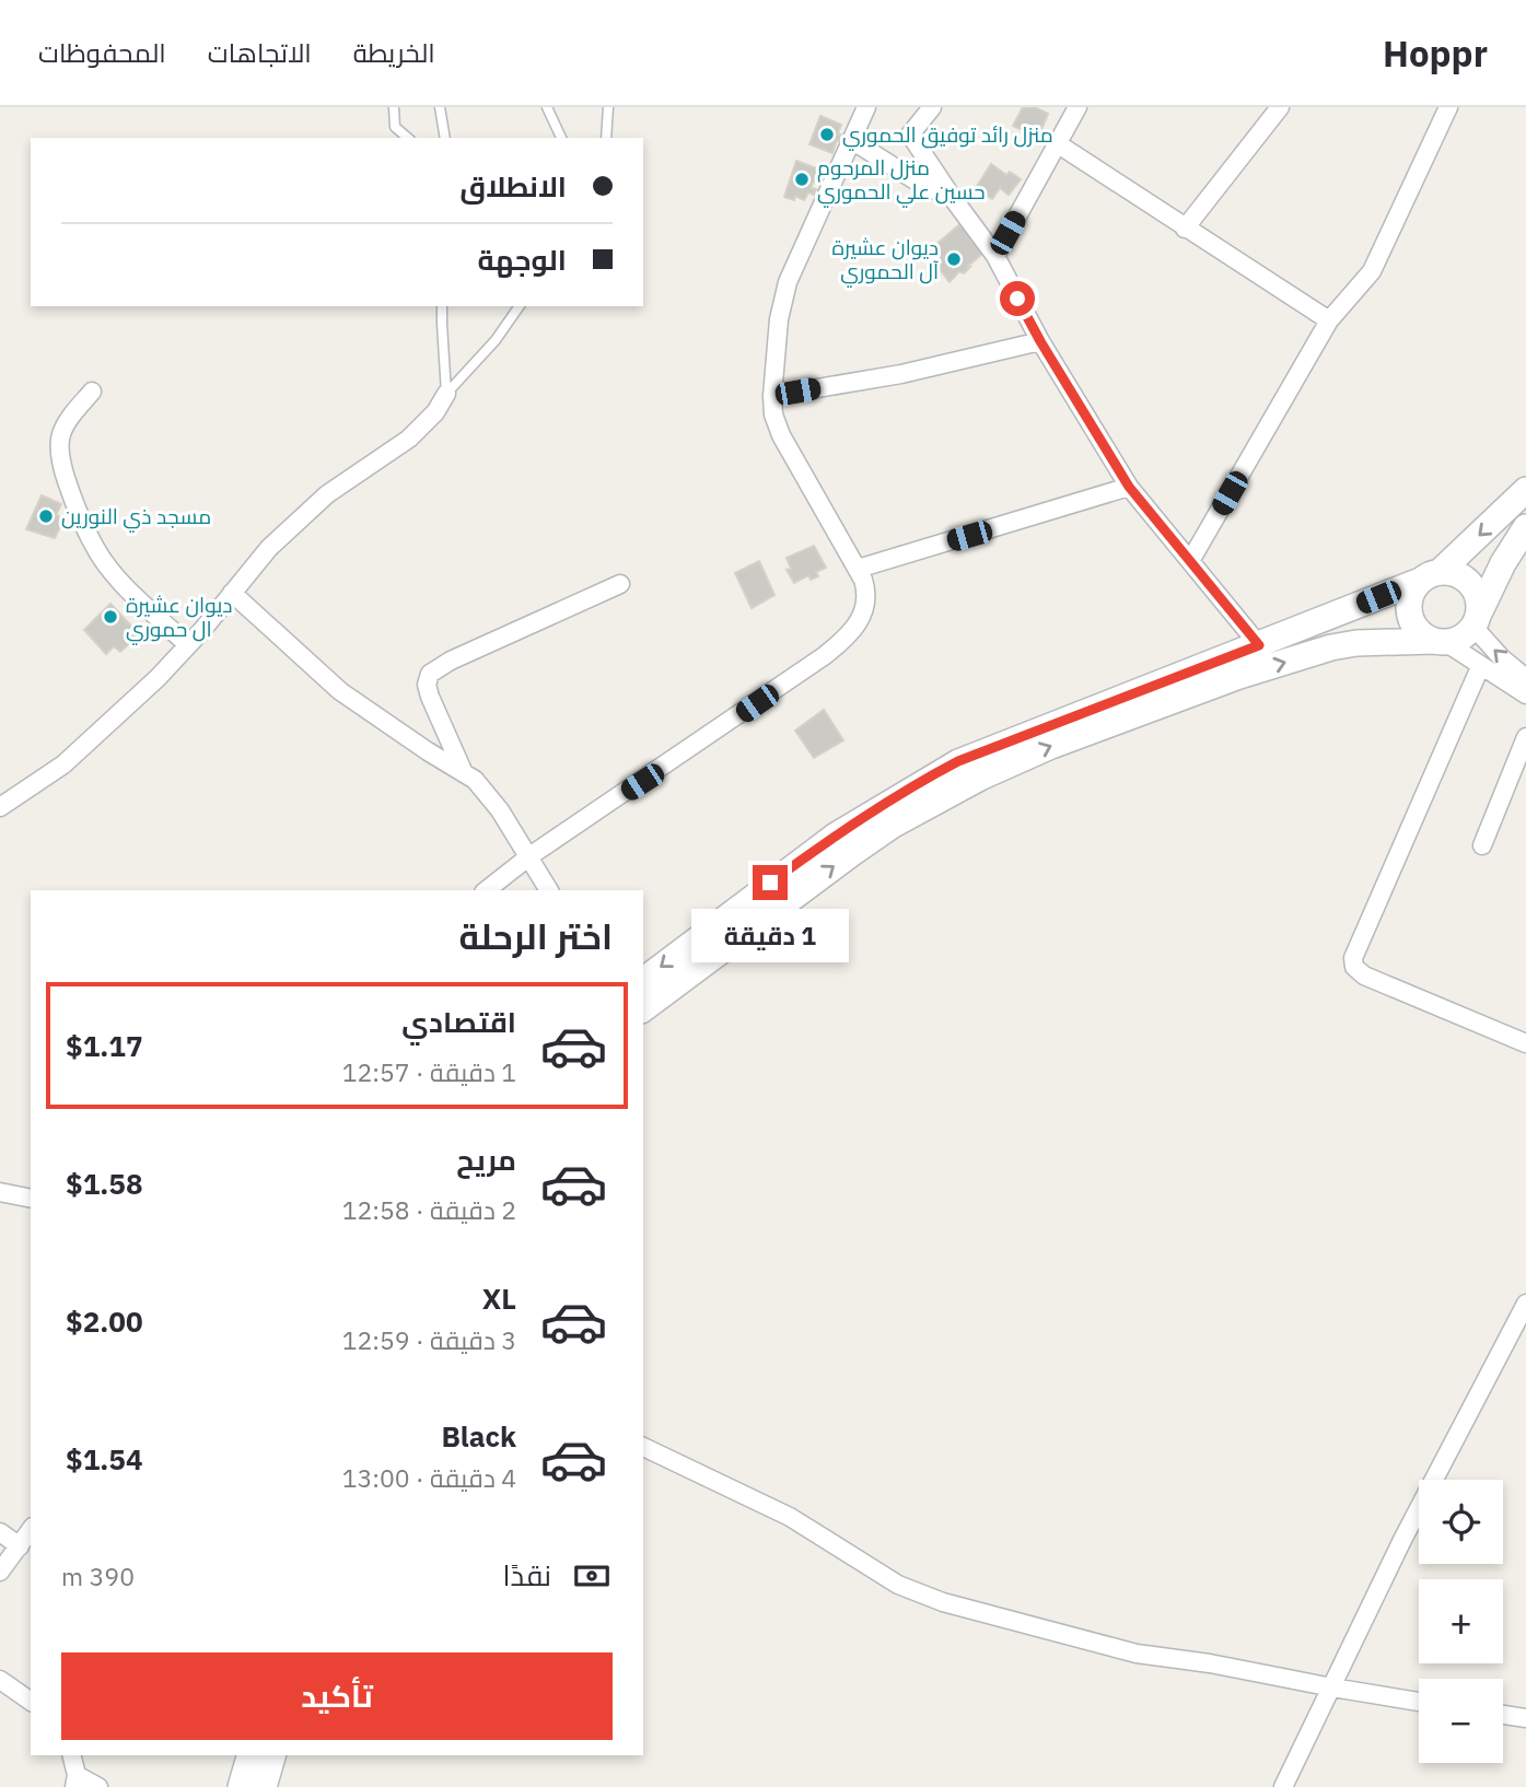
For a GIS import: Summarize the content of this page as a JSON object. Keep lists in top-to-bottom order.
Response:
{
  "places": [
    "منزل رائد توفيق الحموري",
    "منزل المرحوم حسين علي الحموري",
    "ديوان عشيرة آل الحموري",
    "مسجد ذي النورين",
    "ديوان عشيرة ال حموري"
  ],
  "page": {
    "header": "Hoppr",
    "nav": ["الخريطة", "الاتجاهات", "المحفوظات"],
    "banner": ["الانطلاق", "الوجهة"],
    "heading": "اختر الرحلة",
    "bubble": "1 دقيقة",
    "list": [
      {
        "name": "اقتصادي",
        "note": "1 دقيقة · 12:57",
        "value": "$1.17"
      },
      {
        "name": "مريح",
        "note": "2 دقيقة · 12:58",
        "value": "$1.58"
      },
      {
        "name": "XL",
        "note": "3 دقيقة · 12:59",
        "value": "$2.00"
      },
      {
        "name": "Black",
        "note": "4 دقيقة · 13:00",
        "value": "$1.54"
      }
    ],
    "map_buttons": ["+", "−"],
    "pay": ["نقدًا", "390 m"],
    "buttons": "تأكيد"
  }
}
